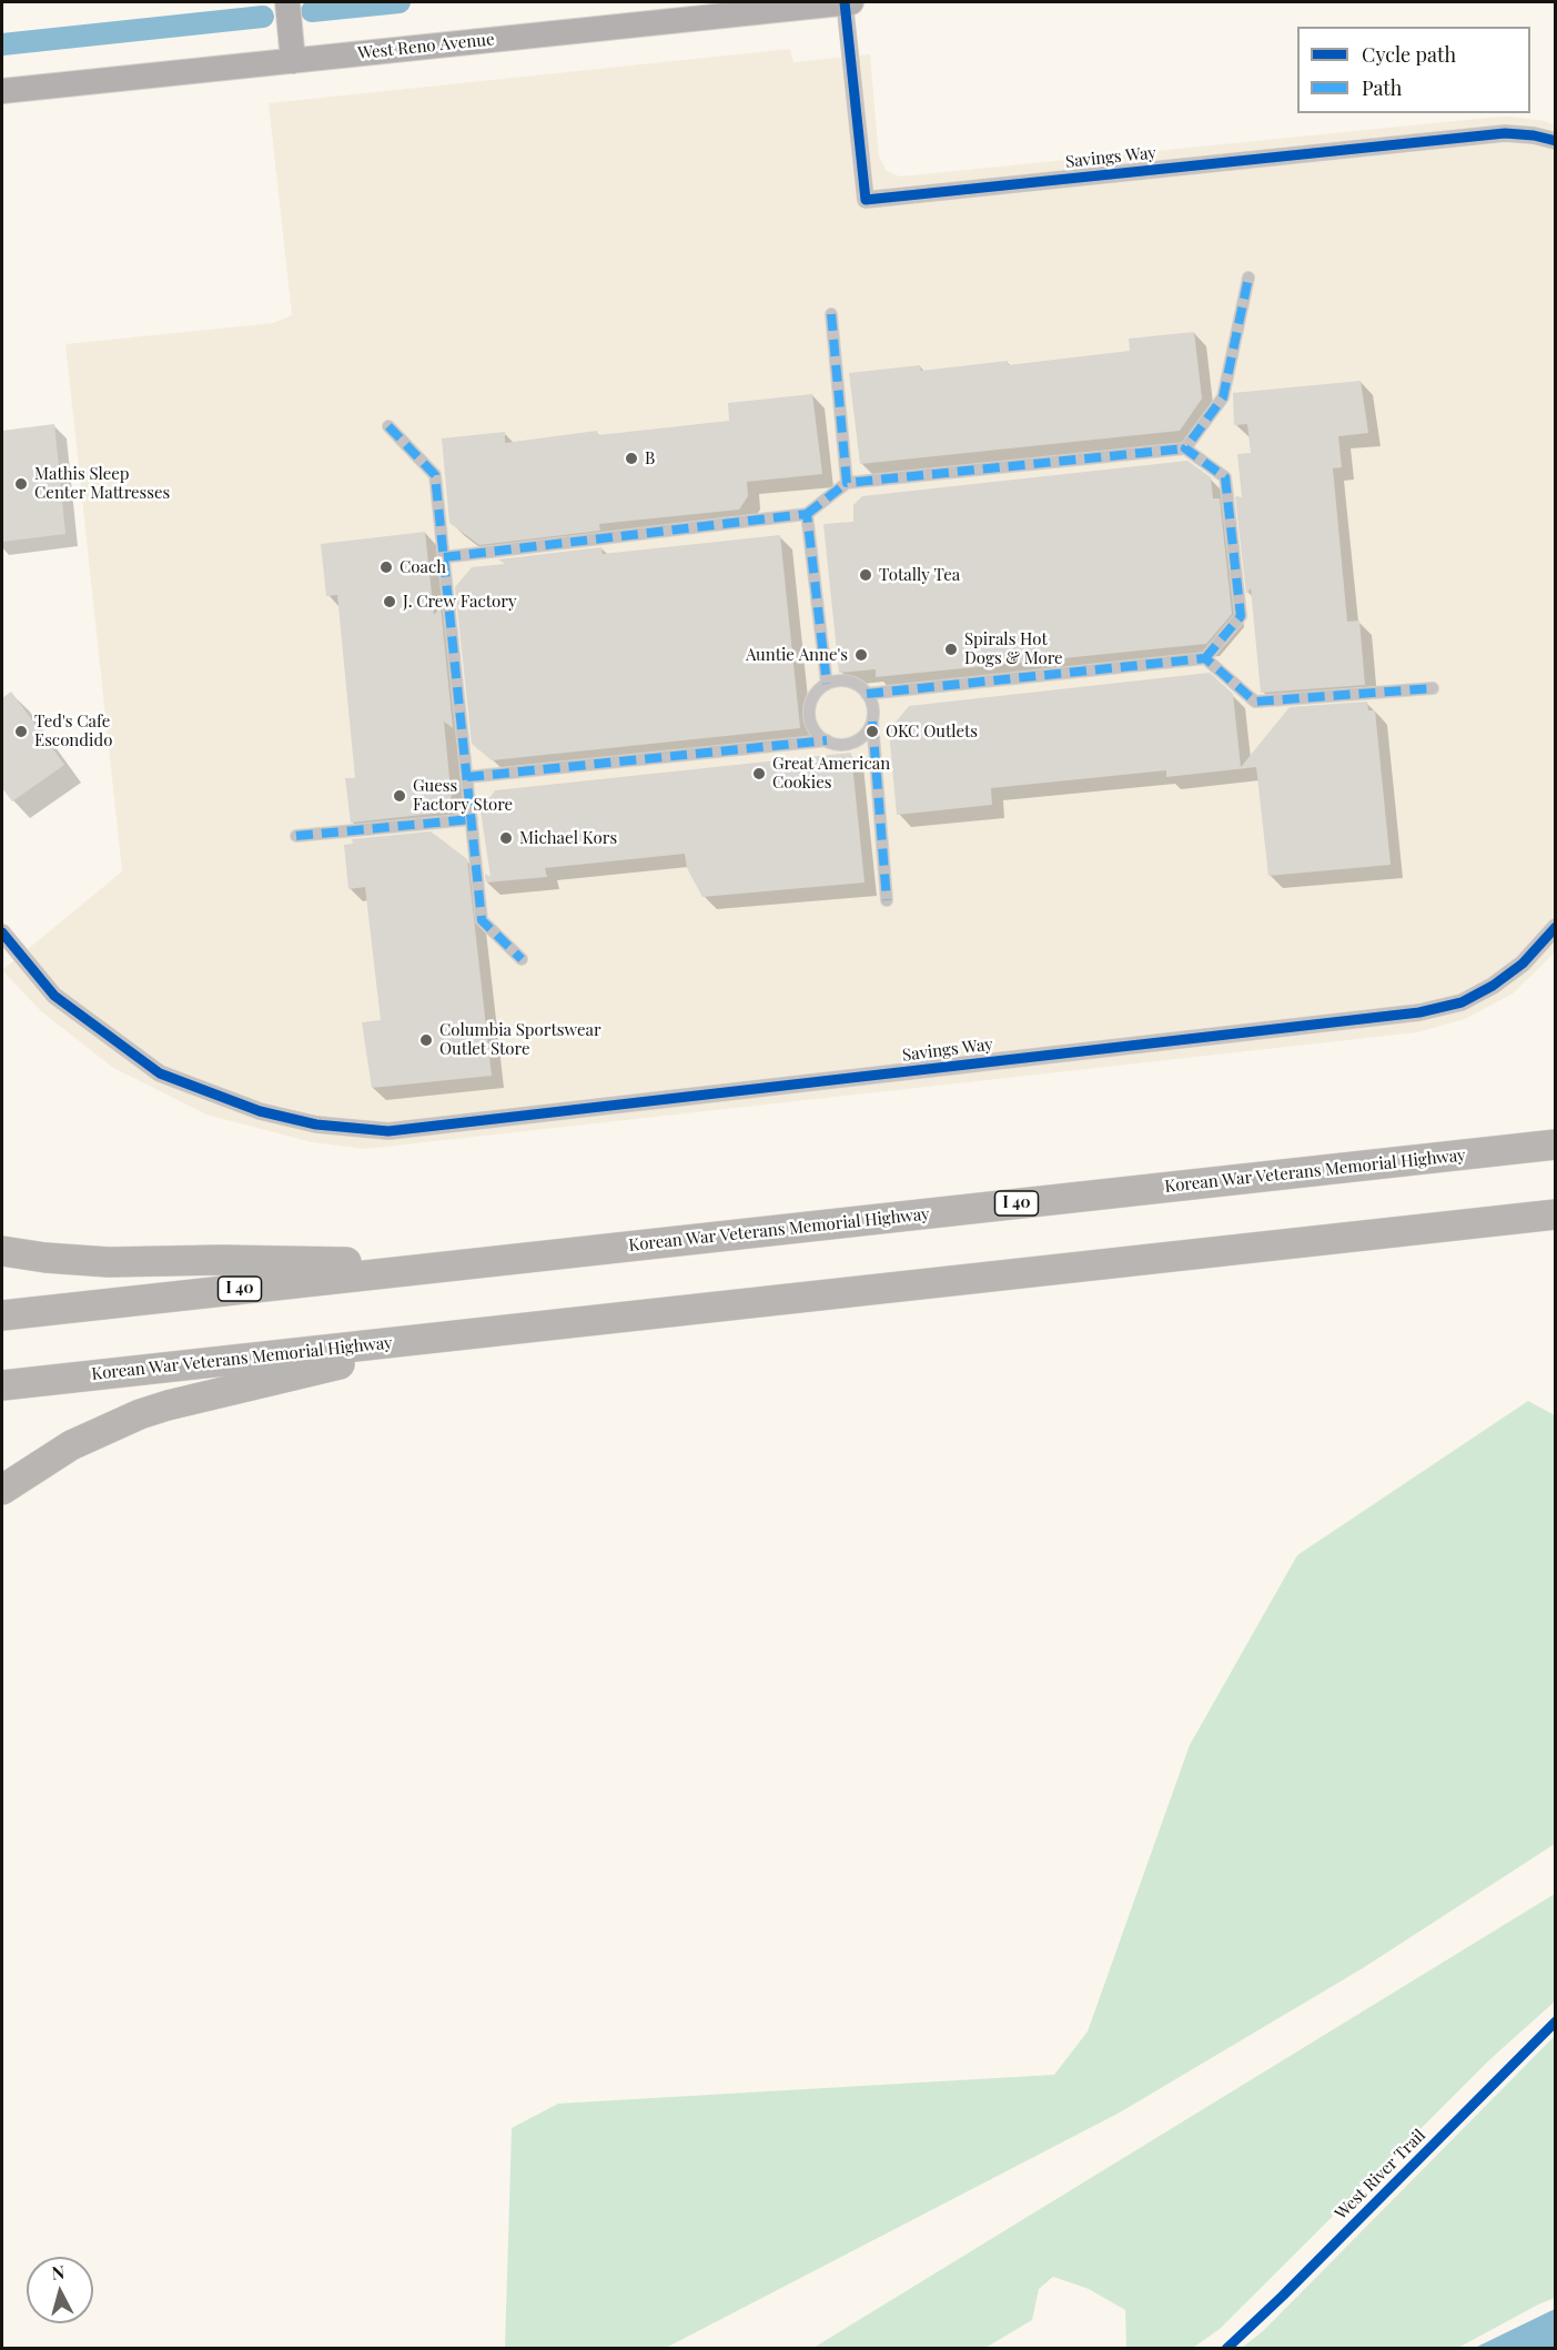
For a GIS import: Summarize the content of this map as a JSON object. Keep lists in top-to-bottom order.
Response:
{
  "streets": {
    "highway": ["Korean War Veterans Memorial Highway", "I 40"],
    "main road": ["West Reno Avenue"],
    "street": ["Savings Way"],
    "cycle path": ["West River Trail"]
  },
  "crossings": [
    ["West Reno Avenue", "Savings Way"]
  ],
  "places": [
    "B",
    "Mathis Sleep Center Mattresses",
    "Coach",
    "Totally Tea",
    "J. Crew Factory",
    "Spirals Hot Dogs & More",
    "Auntie Anne's",
    "Ted's Cafe Escondido",
    "OKC Outlets",
    "Great American Cookies",
    "Guess Factory Store",
    "Michael Kors",
    "Columbia Sportswear Outlet Store"
  ],
  "legend": ["Cycle path", "Path"],
  "north": "top"
}
